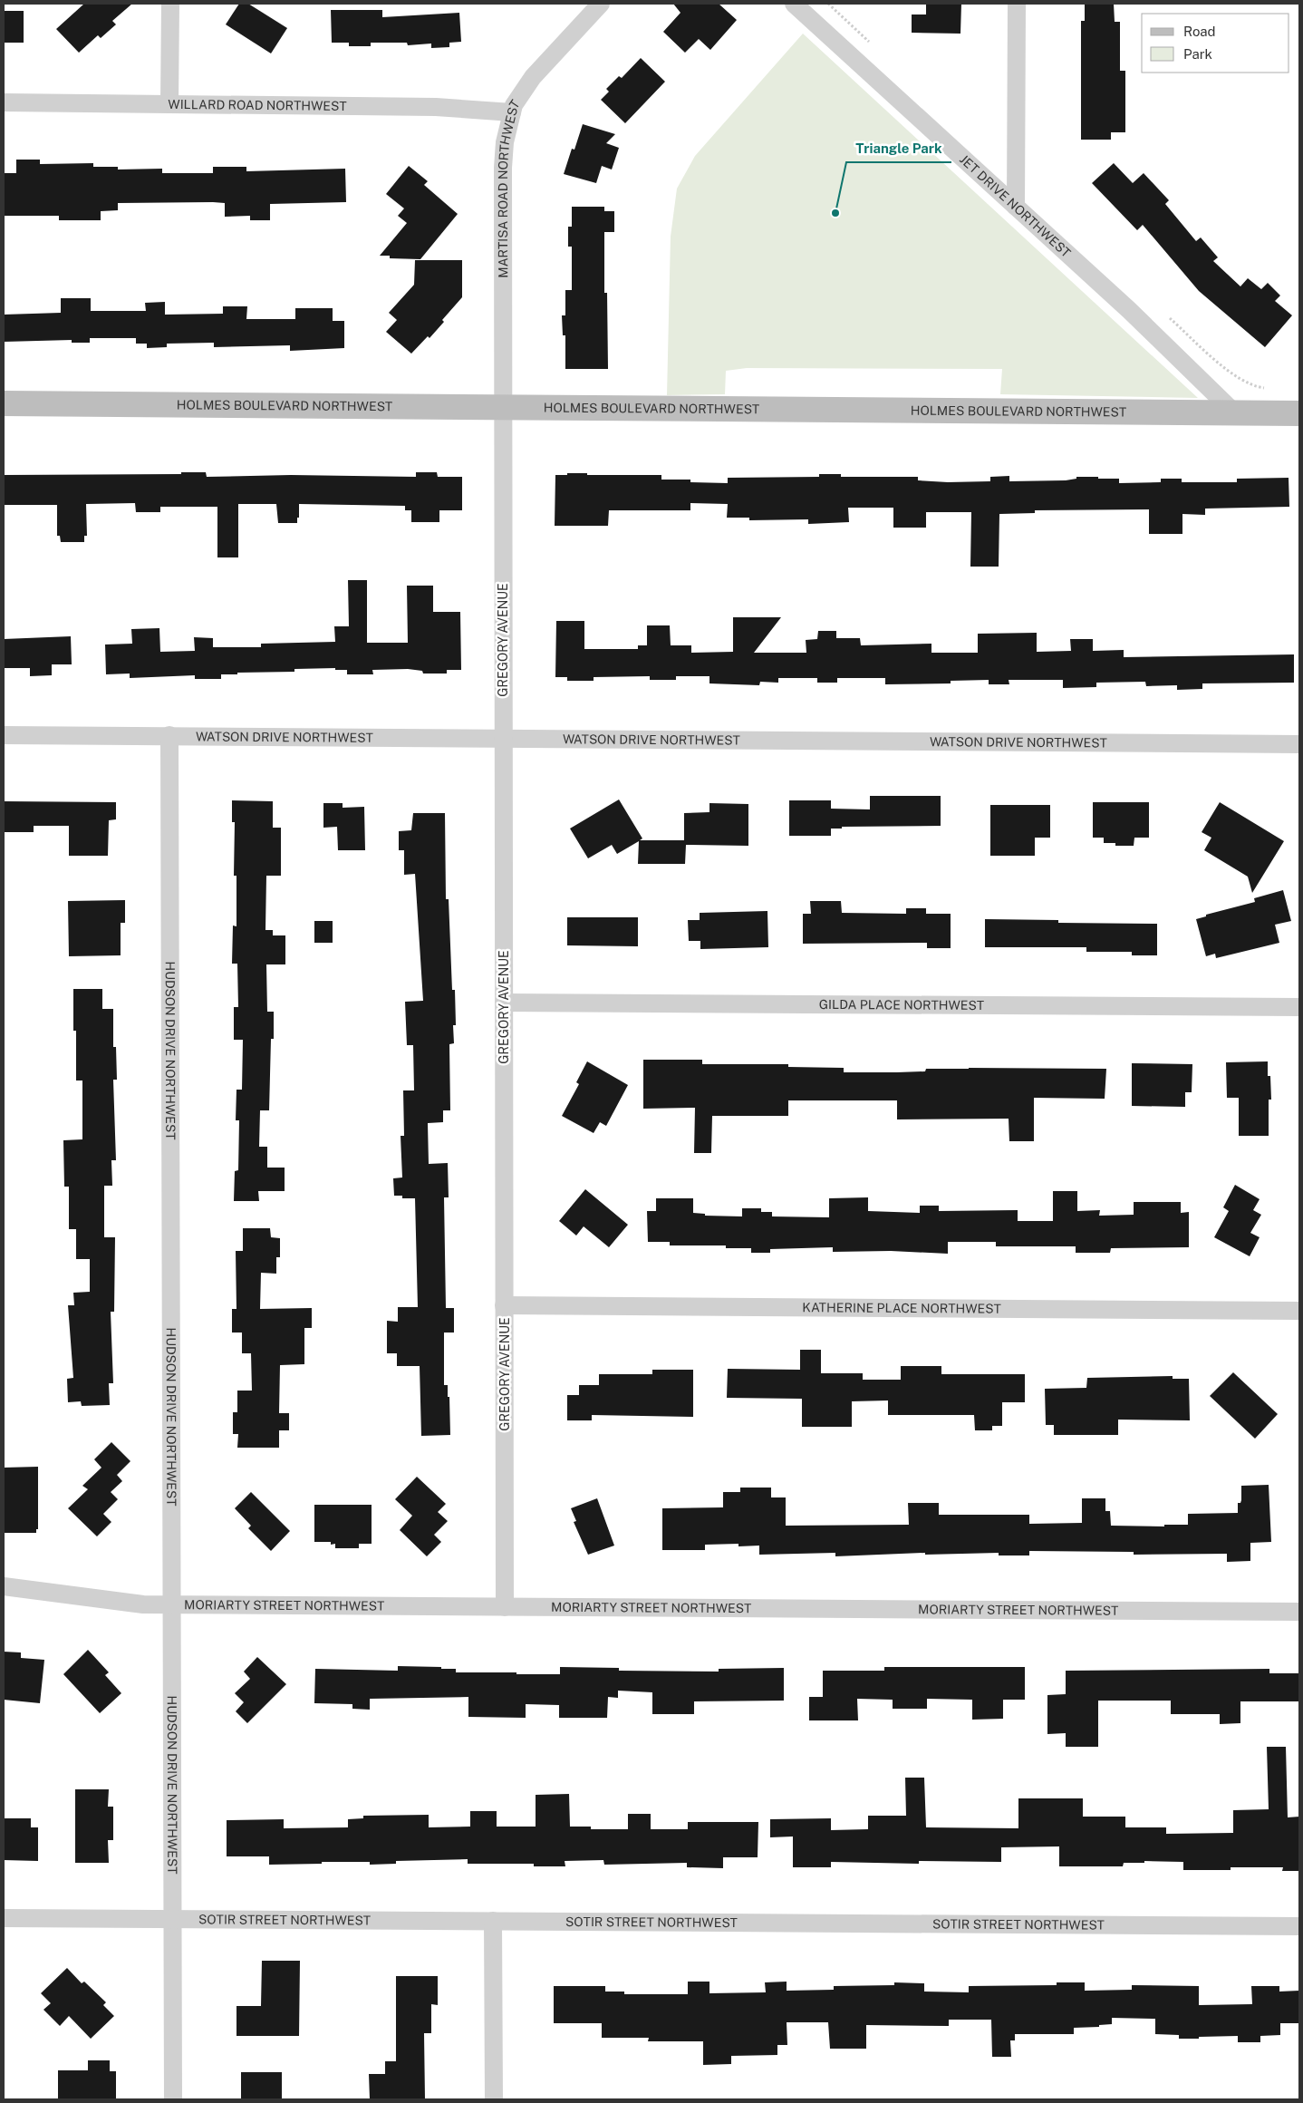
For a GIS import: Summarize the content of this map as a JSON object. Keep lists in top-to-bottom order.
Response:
{
  "streets": {
    "street": [
      "WILLARD ROAD NORTHWEST",
      "MARTISA ROAD NORTHWEST",
      "JET DRIVE NORTHWEST",
      "HOLMES BOULEVARD NORTHWEST",
      "GREGORY AVENUE",
      "WATSON DRIVE NORTHWEST",
      "GILDA PLACE NORTHWEST",
      "HUDSON DRIVE NORTHWEST",
      "KATHERINE PLACE NORTHWEST",
      "MORIARTY STREET NORTHWEST",
      "SOTIR STREET NORTHWEST"
    ]
  },
  "crossings": [
    ["WILLARD ROAD NORTHWEST", "MARTISA ROAD NORTHWEST"],
    ["MARTISA ROAD NORTHWEST", "HOLMES BOULEVARD NORTHWEST"],
    ["MARTISA ROAD NORTHWEST", "GREGORY AVENUE"],
    ["JET DRIVE NORTHWEST", "HOLMES BOULEVARD NORTHWEST"],
    ["HOLMES BOULEVARD NORTHWEST", "GREGORY AVENUE"],
    ["GREGORY AVENUE", "WATSON DRIVE NORTHWEST"],
    ["GREGORY AVENUE", "GILDA PLACE NORTHWEST"],
    ["GREGORY AVENUE", "KATHERINE PLACE NORTHWEST"],
    ["GREGORY AVENUE", "MORIARTY STREET NORTHWEST"],
    ["WATSON DRIVE NORTHWEST", "HUDSON DRIVE NORTHWEST"],
    ["HUDSON DRIVE NORTHWEST", "MORIARTY STREET NORTHWEST"],
    ["HUDSON DRIVE NORTHWEST", "SOTIR STREET NORTHWEST"]
  ],
  "places": ["Triangle Park"],
  "legend": ["Road", "Park"]
}
